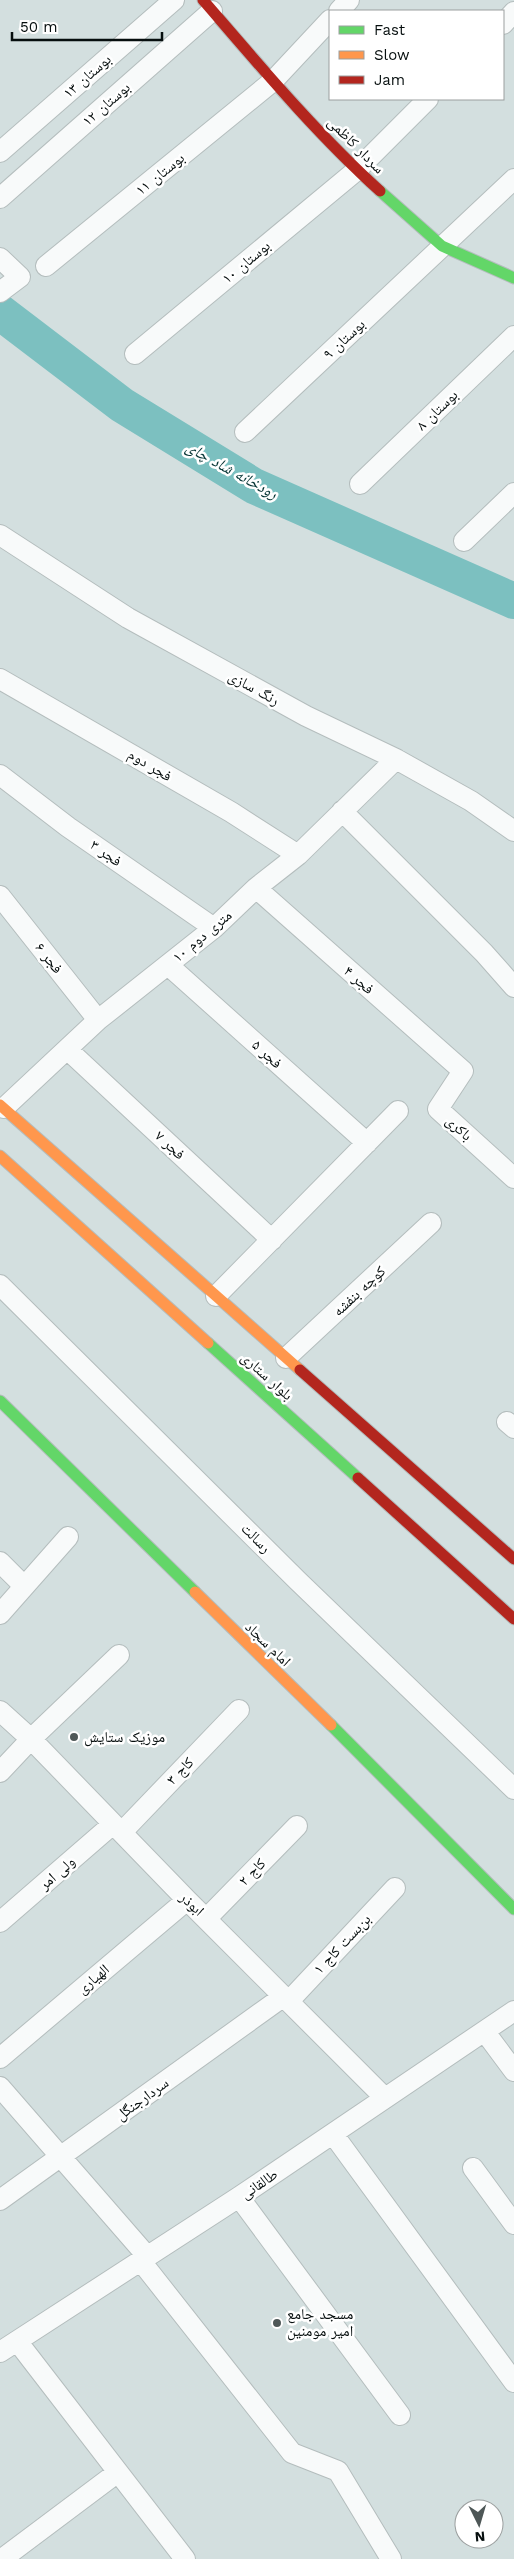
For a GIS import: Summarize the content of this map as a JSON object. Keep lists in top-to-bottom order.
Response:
{
  "streets": {
    "main road": ["سردار کاظمی", "بلوار ستاری", "امام سجاد"],
    "street": [
      "بوستان ۱۳",
      "بوستان ۱۲",
      "بوستان ۱۱",
      "بوستان ۱۰",
      "بوستان ۹",
      "بوستان ۸",
      "رنگ سازی",
      "فجر دوم",
      "فجر ۳",
      "۱۰ متری دوم",
      "فجر ۶",
      "فجر ۴",
      "فجر ۵",
      "باکری",
      "فجر ۷",
      "کوچه بنفشه",
      "رسالت",
      "کاج ۳",
      "کاج ۲",
      "ولی امر",
      "ابوذر",
      "بن‌بست کاج ۱",
      "الهیاری",
      "سردارجنگل",
      "طالقانی"
    ]
  },
  "crossings": [
    ["بوستان ۱۲", "سردار کاظمی"],
    ["سردار کاظمی", "بوستان ۱۱"],
    ["سردار کاظمی", "بوستان ۱۰"],
    ["سردار کاظمی", "بوستان ۹"],
    ["رنگ سازی", "۱۰ متری دوم"],
    ["فجر دوم", "۱۰ متری دوم"],
    ["فجر ۳", "۱۰ متری دوم"],
    ["۱۰ متری دوم", "فجر ۶"],
    ["۱۰ متری دوم", "فجر ۴"],
    ["۱۰ متری دوم", "فجر ۵"],
    ["۱۰ متری دوم", "فجر ۷"],
    ["۱۰ متری دوم", "بلوار ستاری"],
    ["فجر ۴", "باکری"],
    ["کوچه بنفشه", "بلوار ستاری"],
    ["کاج ۳", "ولی امر"],
    ["کاج ۳", "ابوذر"],
    ["کاج ۲", "ابوذر"],
    ["ولی امر", "ابوذر"],
    ["ابوذر", "بن‌بست کاج ۱"],
    ["ابوذر", "الهیاری"],
    ["ابوذر", "سردارجنگل"],
    ["ابوذر", "طالقانی"],
    ["بن‌بست کاج ۱", "سردارجنگل"]
  ],
  "water": ["رودخانه شاد چای"],
  "places": ["موزیک ستایش", "مسجد جامع امیر مومنین"],
  "legend": ["Fast", "Slow", "Jam"],
  "scale_bar": "50 m",
  "north": "bottom"
}
